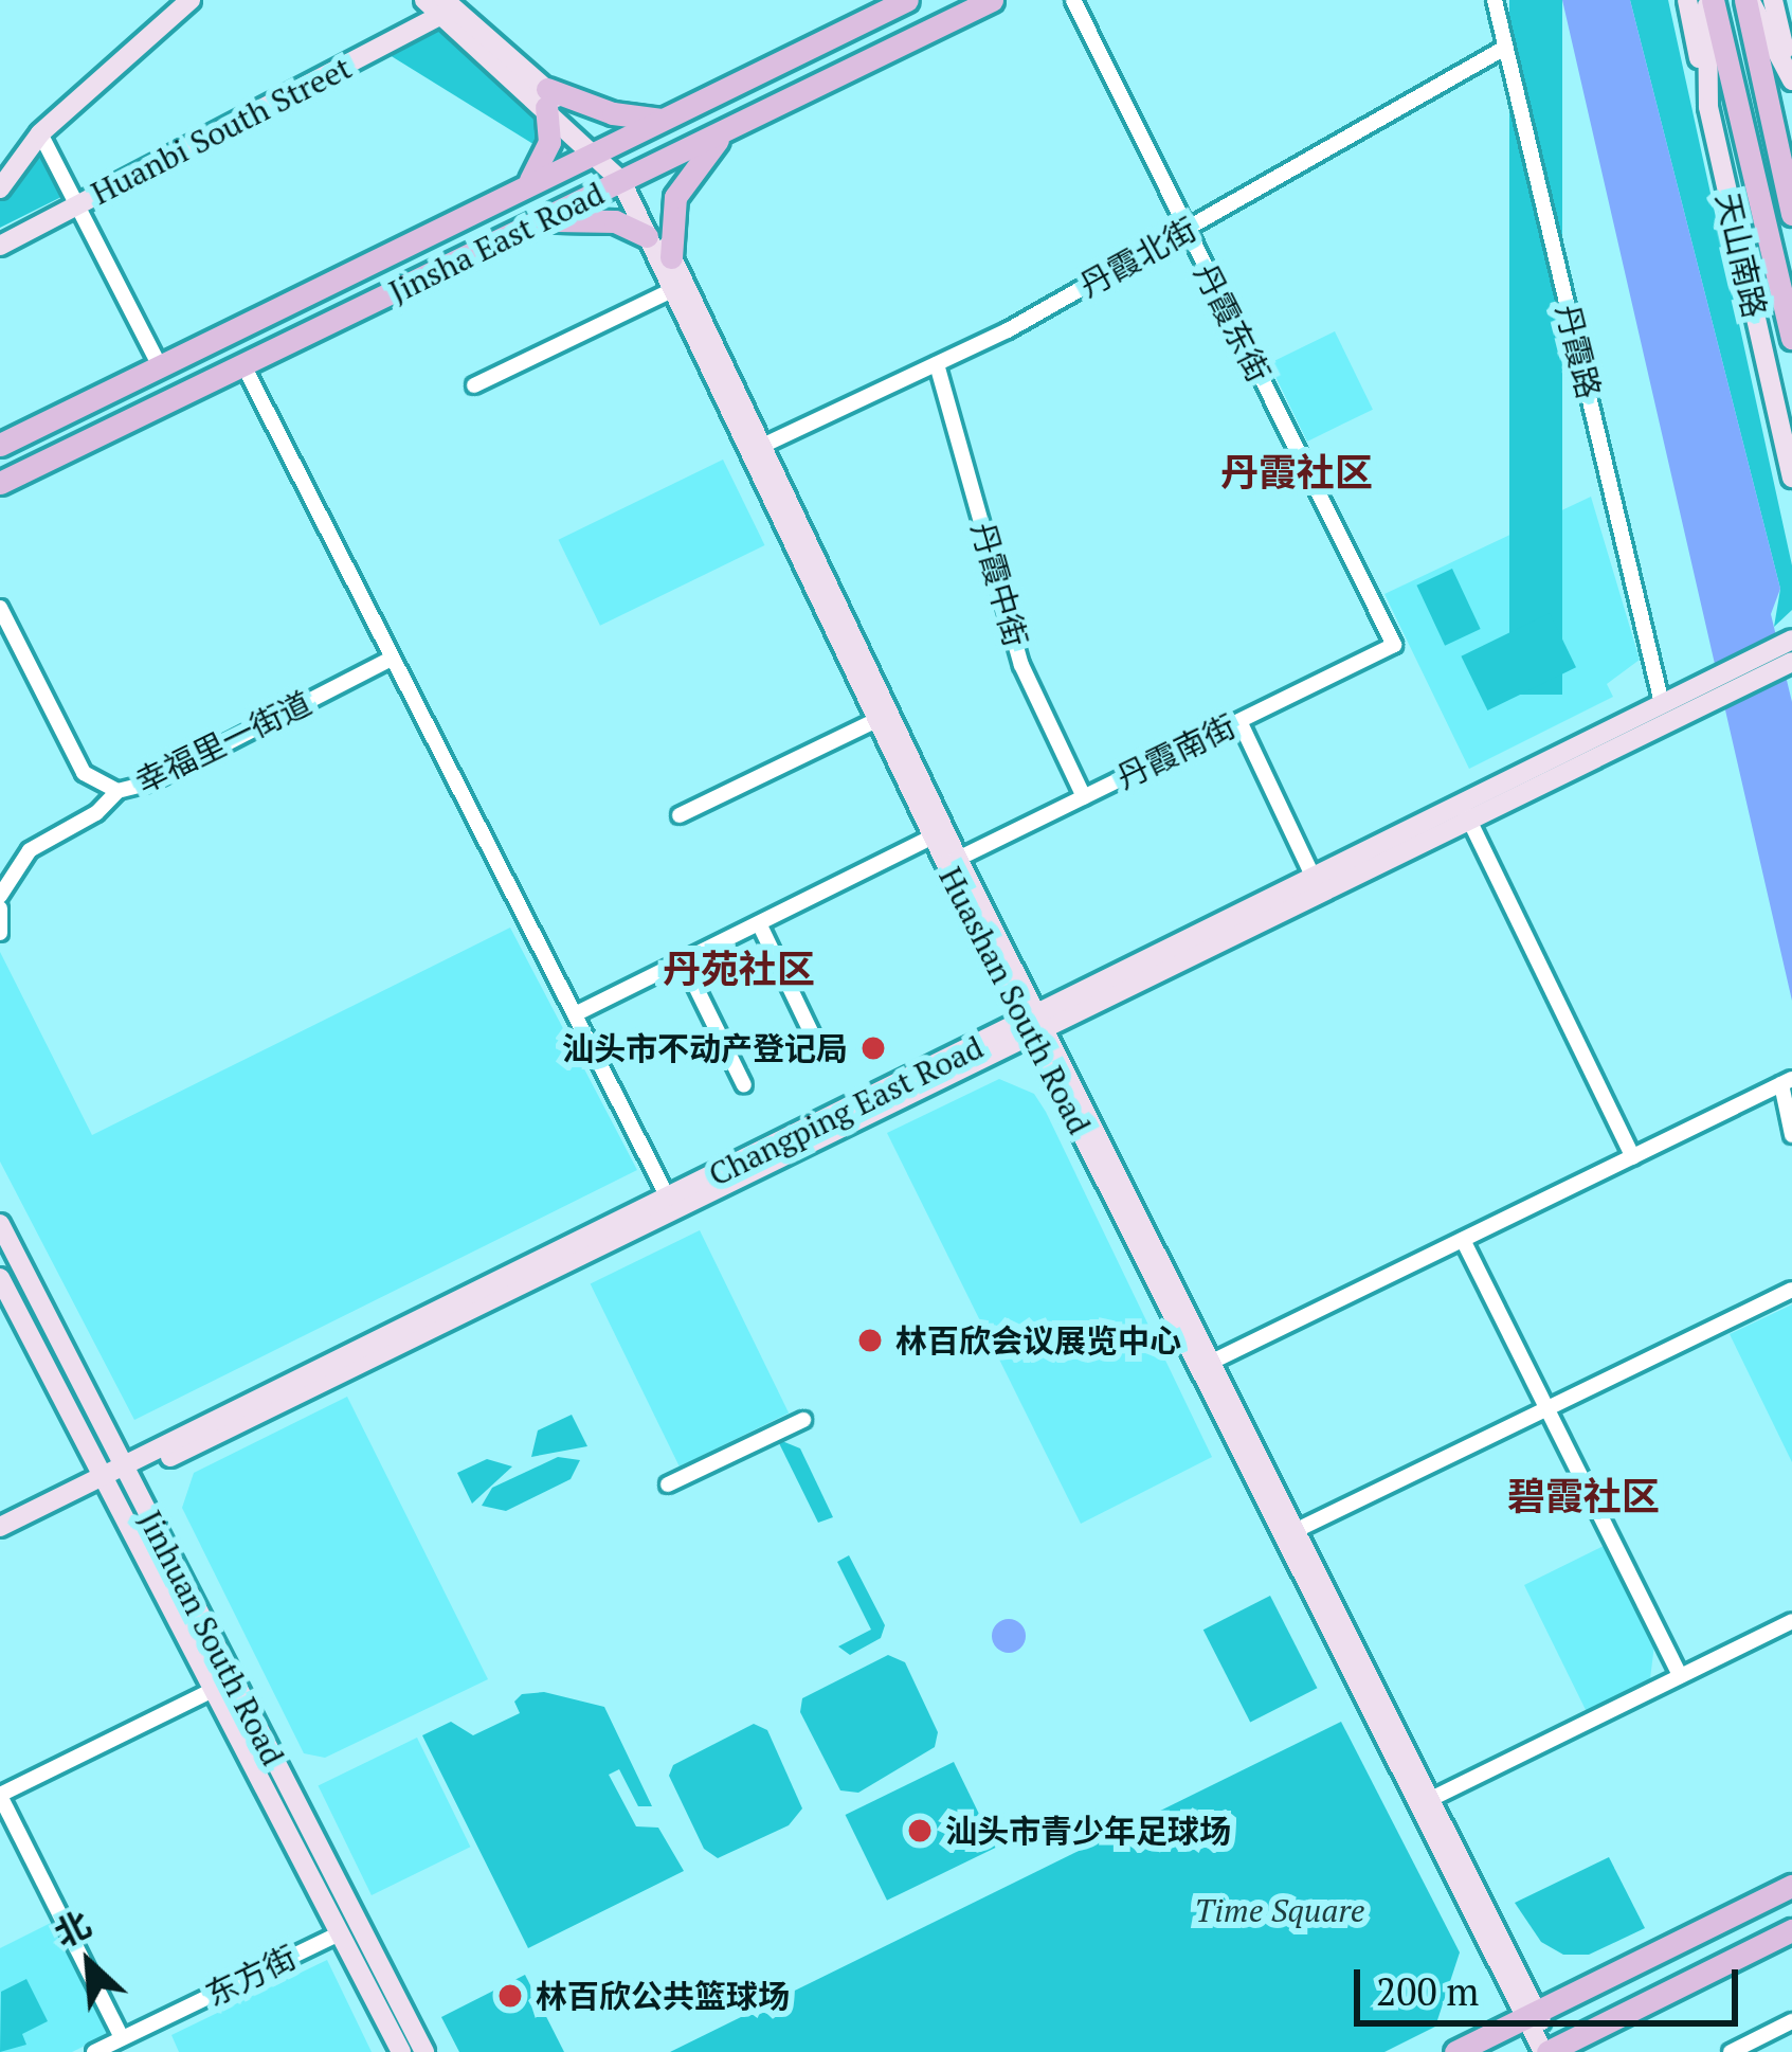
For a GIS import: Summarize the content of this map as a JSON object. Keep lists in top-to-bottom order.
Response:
{
  "streets": {
    "main road": ["Jinsha East Road", "天山南路"],
    "street": [
      "Huanbi South Street",
      "丹霞北街",
      "丹霞东街",
      "丹霞路",
      "丹霞中街",
      "幸福里一街道",
      "丹霞南街",
      "Huashan South Road",
      "Changping East Road",
      "Jinhuan South Road",
      "东方街"
    ]
  },
  "crossings": [
    ["Huanbi South Street", "Huashan South Road"],
    ["Jinsha East Road", "Huashan South Road"],
    ["丹霞北街", "丹霞东街"],
    ["丹霞北街", "丹霞路"],
    ["丹霞北街", "丹霞中街"],
    ["丹霞北街", "Huashan South Road"],
    ["丹霞东街", "丹霞南街"],
    ["丹霞路", "Changping East Road"],
    ["丹霞中街", "丹霞南街"],
    ["丹霞南街", "Huashan South Road"],
    ["Huashan South Road", "Changping East Road"],
    ["Changping East Road", "Jinhuan South Road"],
    ["Jinhuan South Road", "东方街"]
  ],
  "districts": ["丹霞社区", "丹苑社区", "碧霞社区"],
  "parks": ["Time Square"],
  "places": [
    "汕头市不动产登记局",
    "林百欣会议展览中心",
    "汕头市青少年足球场",
    "林百欣公共篮球场"
  ],
  "scale_bar": "200 m",
  "north": "top left"
}
